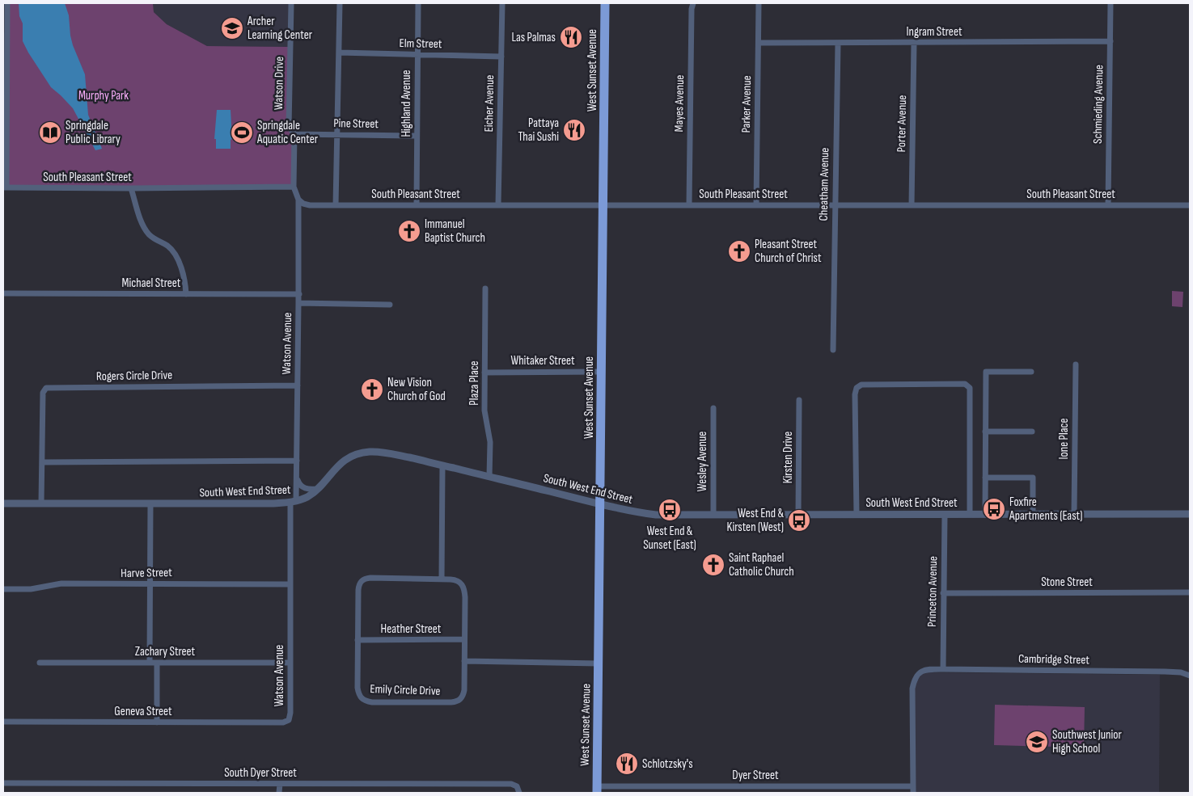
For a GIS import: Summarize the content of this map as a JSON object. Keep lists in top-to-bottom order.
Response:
{
  "streets": {
    "highway": ["West Sunset Avenue"],
    "street": [
      "Ingram Street",
      "Elm Street",
      "Watson Drive",
      "Highland Avenue",
      "Eicher Avenue",
      "Mayes Avenue",
      "Parker Avenue",
      "Schmieding Avenue",
      "Pine Street",
      "Porter Avenue",
      "South Pleasant Street",
      "Cheatham Avenue",
      "Michael Street",
      "Watson Avenue",
      "Whitaker Street",
      "Rogers Circle Drive",
      "Plaza Place",
      "Ione Place",
      "Kirsten Drive",
      "Wesley Avenue",
      "South West End Street",
      "Harve Street",
      "Stone Street",
      "Princeton Avenue",
      "Heather Street",
      "Zachary Street",
      "Cambridge Street",
      "Emily Circle Drive",
      "Geneva Street",
      "South Dyer Street",
      "Dyer Street"
    ]
  },
  "crossings": [
    ["Ingram Street", "Parker Avenue"],
    ["Ingram Street", "Schmieding Avenue"],
    ["Ingram Street", "Porter Avenue"],
    ["Ingram Street", "Cheatham Avenue"],
    ["Elm Street", "Highland Avenue"],
    ["Elm Street", "Eicher Avenue"],
    ["West Sunset Avenue", "South Pleasant Street"],
    ["West Sunset Avenue", "Whitaker Street"],
    ["West Sunset Avenue", "South West End Street"],
    ["West Sunset Avenue", "Dyer Street"],
    ["Watson Drive", "Pine Street"],
    ["Watson Drive", "South Pleasant Street"],
    ["Watson Drive", "Watson Avenue"],
    ["Highland Avenue", "Pine Street"],
    ["Highland Avenue", "South Pleasant Street"],
    ["Eicher Avenue", "South Pleasant Street"],
    ["Mayes Avenue", "South Pleasant Street"],
    ["Parker Avenue", "South Pleasant Street"],
    ["Schmieding Avenue", "South Pleasant Street"],
    ["Porter Avenue", "South Pleasant Street"],
    ["South Pleasant Street", "Cheatham Avenue"],
    ["South Pleasant Street", "Watson Avenue"],
    ["Michael Street", "Watson Avenue"],
    ["Watson Avenue", "Rogers Circle Drive"],
    ["Watson Avenue", "South West End Street"],
    ["Watson Avenue", "Harve Street"],
    ["Watson Avenue", "Zachary Street"],
    ["Watson Avenue", "Geneva Street"],
    ["Whitaker Street", "Plaza Place"],
    ["Rogers Circle Drive", "South West End Street"],
    ["Plaza Place", "South West End Street"],
    ["Ione Place", "South West End Street"],
    ["Kirsten Drive", "South West End Street"],
    ["Wesley Avenue", "South West End Street"],
    ["South West End Street", "Princeton Avenue"],
    ["Stone Street", "Princeton Avenue"],
    ["Princeton Avenue", "Cambridge Street"],
    ["Heather Street", "Emily Circle Drive"],
    ["Cambridge Street", "Dyer Street"]
  ],
  "parks": ["Murphy Park"],
  "places": {
    "school or university": ["Archer Learning Center", "Southwest Junior High School"],
    "restaurant": ["Las Palmas", "Pattaya Thai Sushi", "Schlotzsky's"],
    "library": ["Springdale Public Library"],
    "sports": ["Springdale Aquatic Center"],
    "church": [
      "Immanuel Baptist Church",
      "Pleasant Street Church of Christ",
      "New Vision Church of God",
      "Saint Raphael Catholic Church"
    ],
    "bus stop": ["Foxfire Apartments (East)", "West End & Sunset (East)", "West End & Kirsten (West)"]
  }
}
